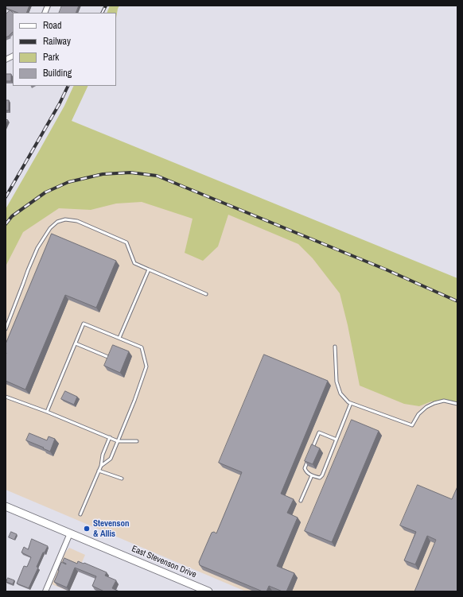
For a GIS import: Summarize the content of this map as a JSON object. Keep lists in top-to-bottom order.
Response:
{
  "streets": {
    "main road": ["East Stevenson Drive"]
  },
  "places": ["Stevenson & Allis"],
  "legend": [
    "Road",
    "Railway",
    "Park",
    "Building"
  ]
}
